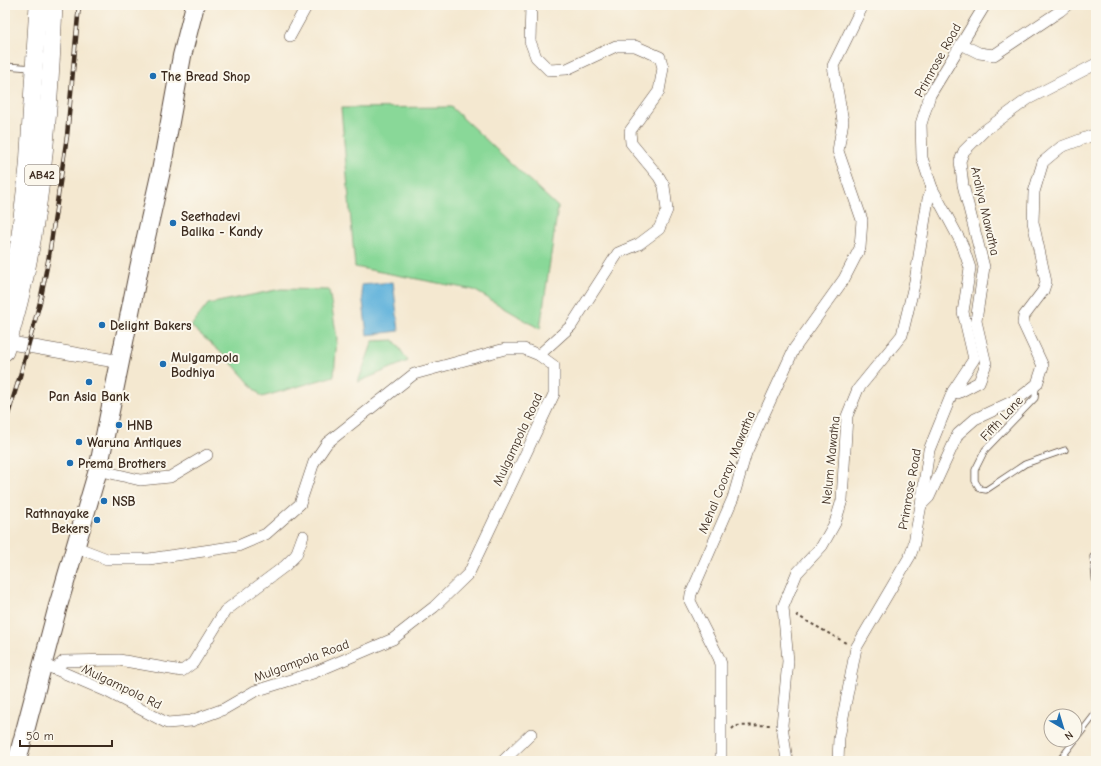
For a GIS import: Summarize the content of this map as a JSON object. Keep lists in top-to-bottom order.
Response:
{
  "streets": {
    "main road": ["AB42"],
    "street": [
      "Primrose Road",
      "Araliya Mawatha",
      "Mulgampola Road",
      "Nelum Mawatha",
      "Mehal Cooray Mawatha",
      "Mulgampola Rd"
    ],
    "lane": ["Fifth Lane"]
  },
  "crossings": [
    ["Primrose Road", "Araliya Mawatha"],
    ["Primrose Road", "Nelum Mawatha"],
    ["Mulgampola Road", "Mulgampola Rd"]
  ],
  "places": [
    "The Bread Shop",
    "Seethadevi Balika - Kandy",
    "Deiight Bakers",
    "Mulgampola Bodhiya",
    "Pan Asia Bank",
    "HNB",
    "Waruna Antiques",
    "Prema Brothers",
    "NSB",
    "Rathnayake Bekers"
  ],
  "scale_bar": "50 m",
  "north": "bottom right"
}
